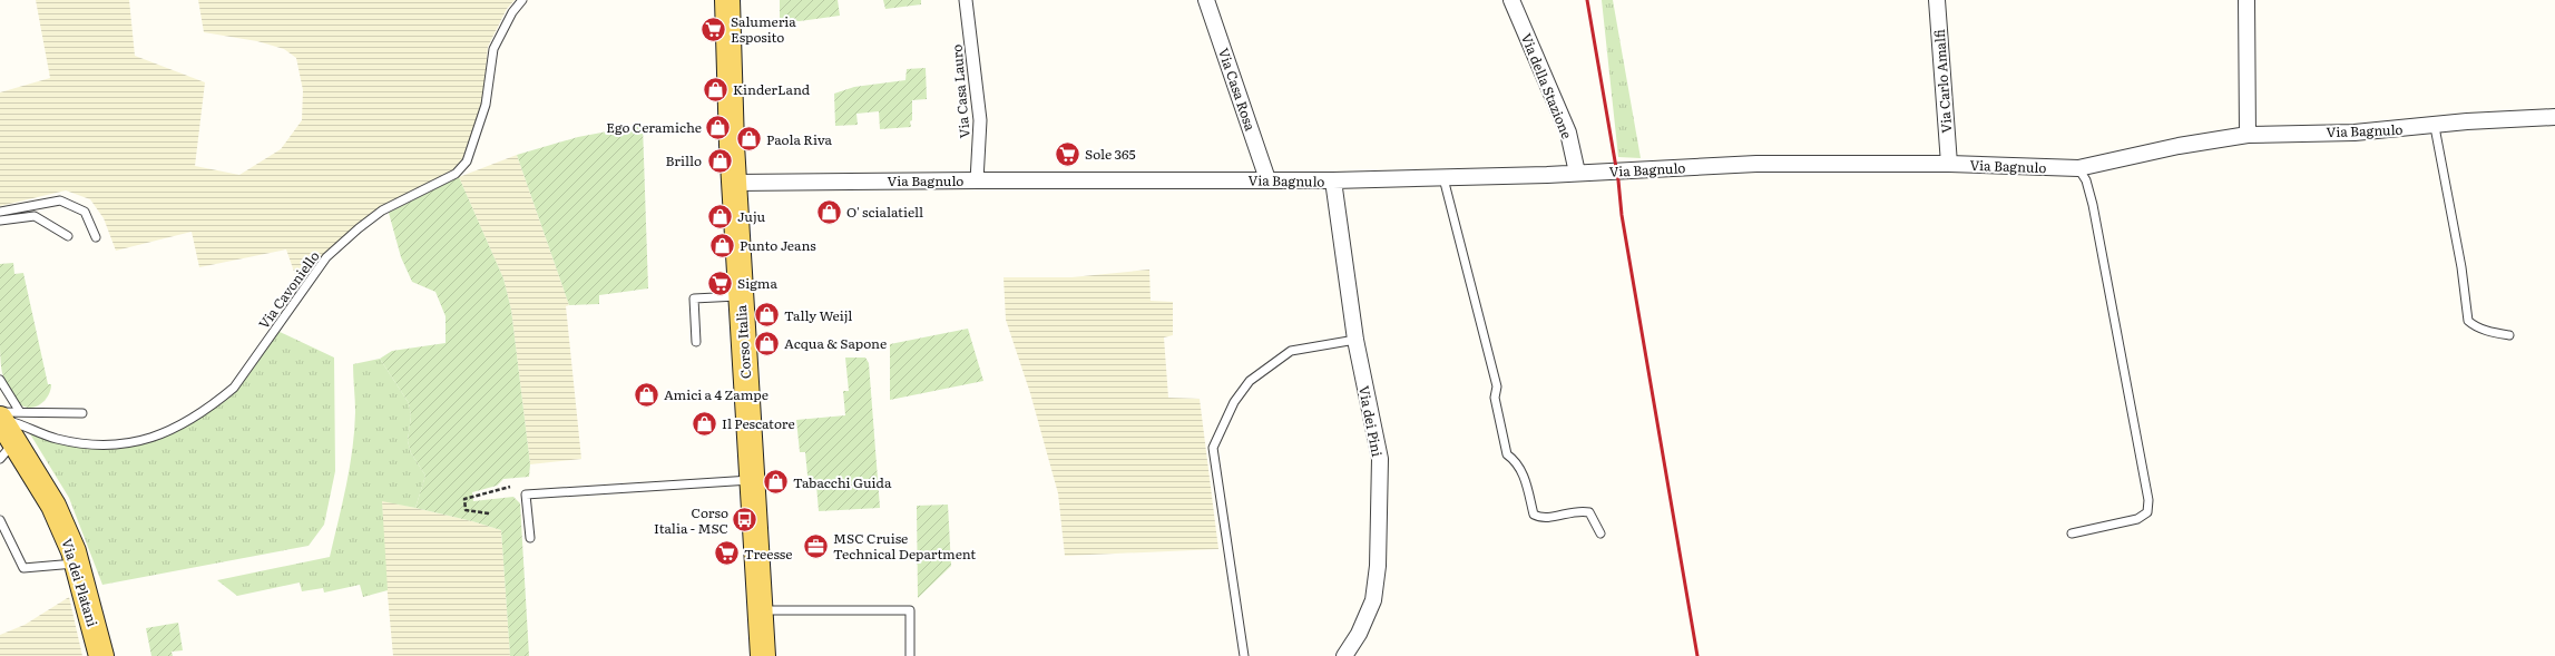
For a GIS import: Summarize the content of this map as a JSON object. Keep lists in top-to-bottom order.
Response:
{
  "streets": {
    "main road": ["Corso Italia", "Via dei Platani"],
    "street": [
      "Via Carlo Amalfi",
      "Via della Stazione",
      "Via Casa Rosa",
      "Via Casa Lauro",
      "Via Bagnulo",
      "Via dei Pini"
    ],
    "lane": ["Via Cavoniello"]
  },
  "crossings": [
    ["Via Carlo Amalfi", "Via Bagnulo"],
    ["Via della Stazione", "Via Bagnulo"],
    ["Via Casa Rosa", "Via Bagnulo"],
    ["Via Casa Lauro", "Via Bagnulo"],
    ["Via Bagnulo", "Corso Italia"],
    ["Via Bagnulo", "Via dei Pini"],
    ["Via Cavoniello", "Via dei Platani"]
  ],
  "places": {
    "supermarket": [
      "Salumeria Esposito",
      "Sole 365",
      "Sigma",
      "Treesse"
    ],
    "shop": [
      "KinderLand",
      "Ego Ceramiche",
      "Paola Riva",
      "Brillo",
      "O' scialatiell",
      "Juju",
      "Punto Jeans",
      "Tally Weijl",
      "Acqua & Sapone",
      "Amici a 4 Zampe",
      "Il Pescatore",
      "Tabacchi Guida"
    ],
    "bus stop": ["Corso Italia - MSC"],
    "office": ["MSC Cruise Technical Department"]
  }
}
